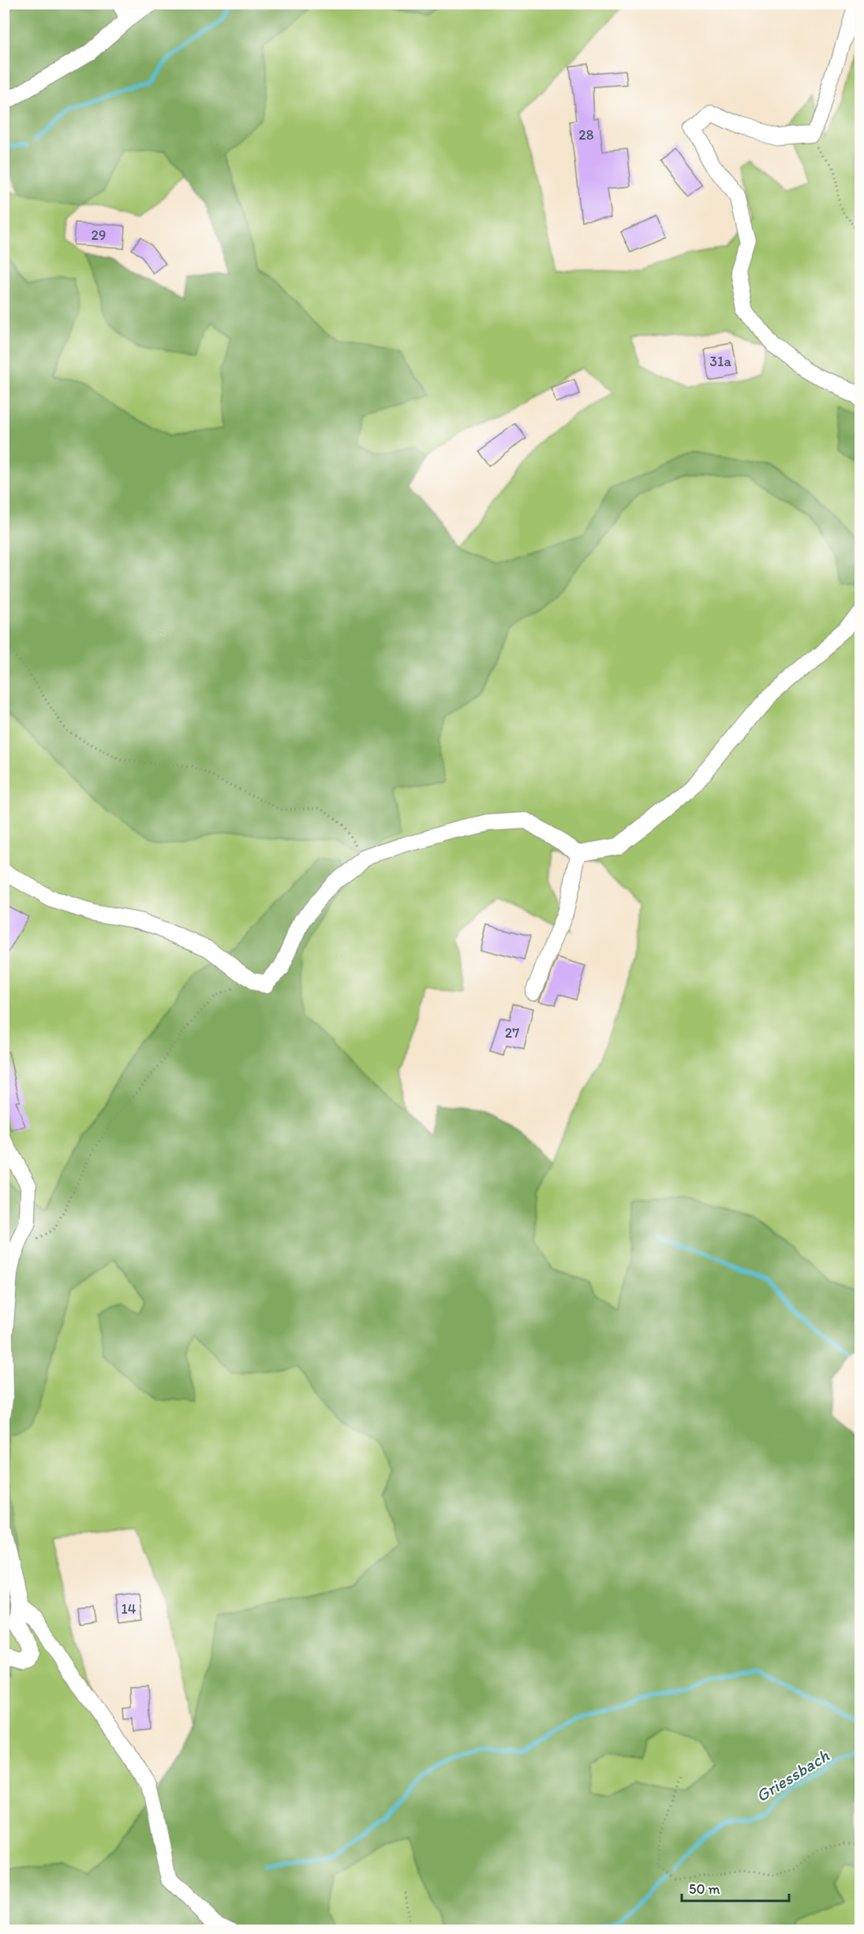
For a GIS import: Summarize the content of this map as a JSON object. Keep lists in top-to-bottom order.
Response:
{
  "water": ["Griessbach"],
  "house_numbers": [
    "28",
    "29",
    "31a",
    "27",
    "14"
  ],
  "scale_bar": "50 m"
}
